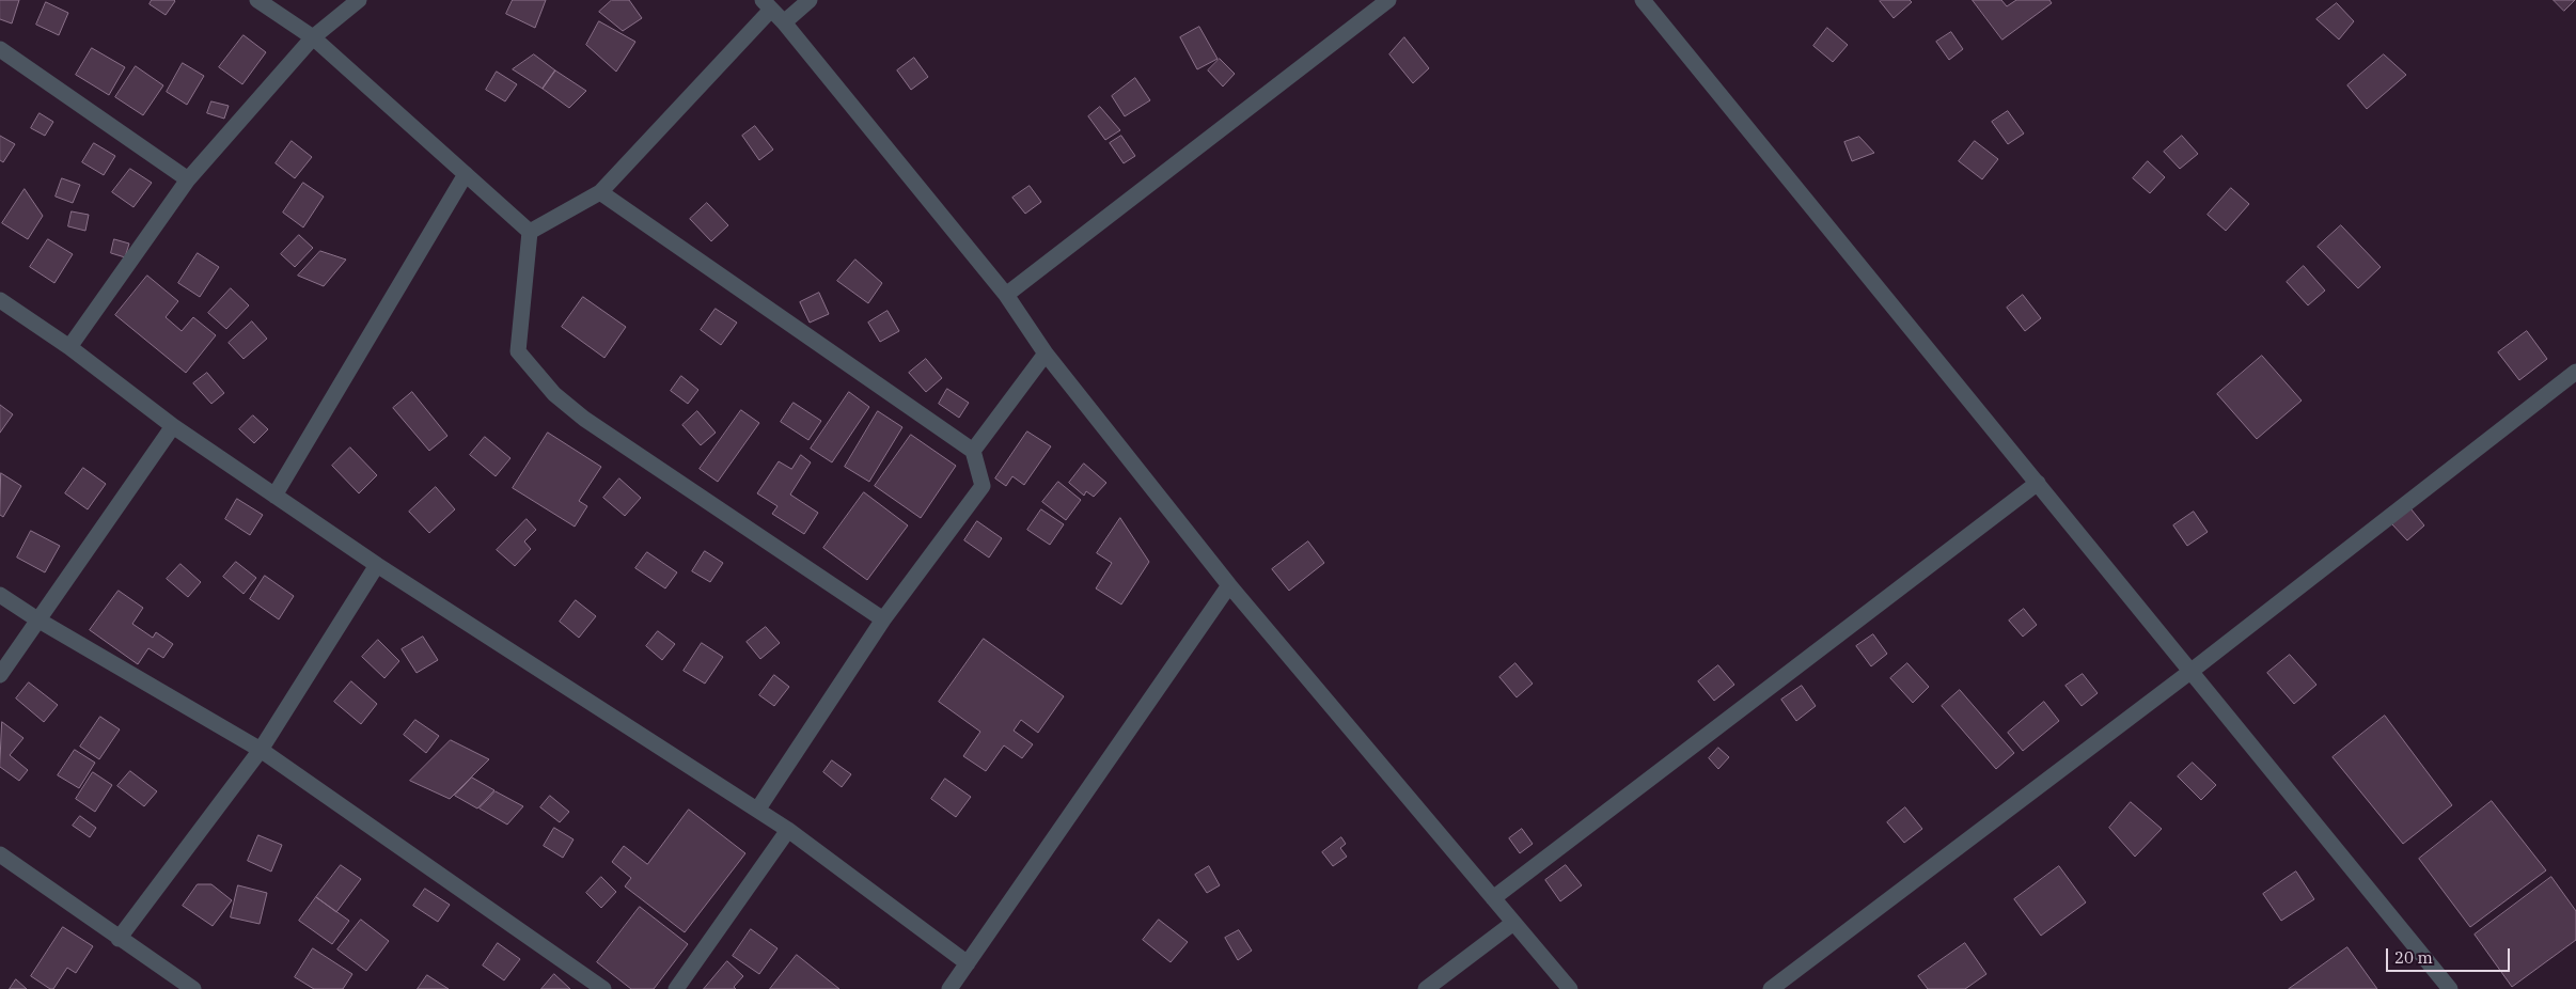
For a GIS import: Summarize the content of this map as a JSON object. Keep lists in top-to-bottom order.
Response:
{
  "scale_bar": "20 m"
}
